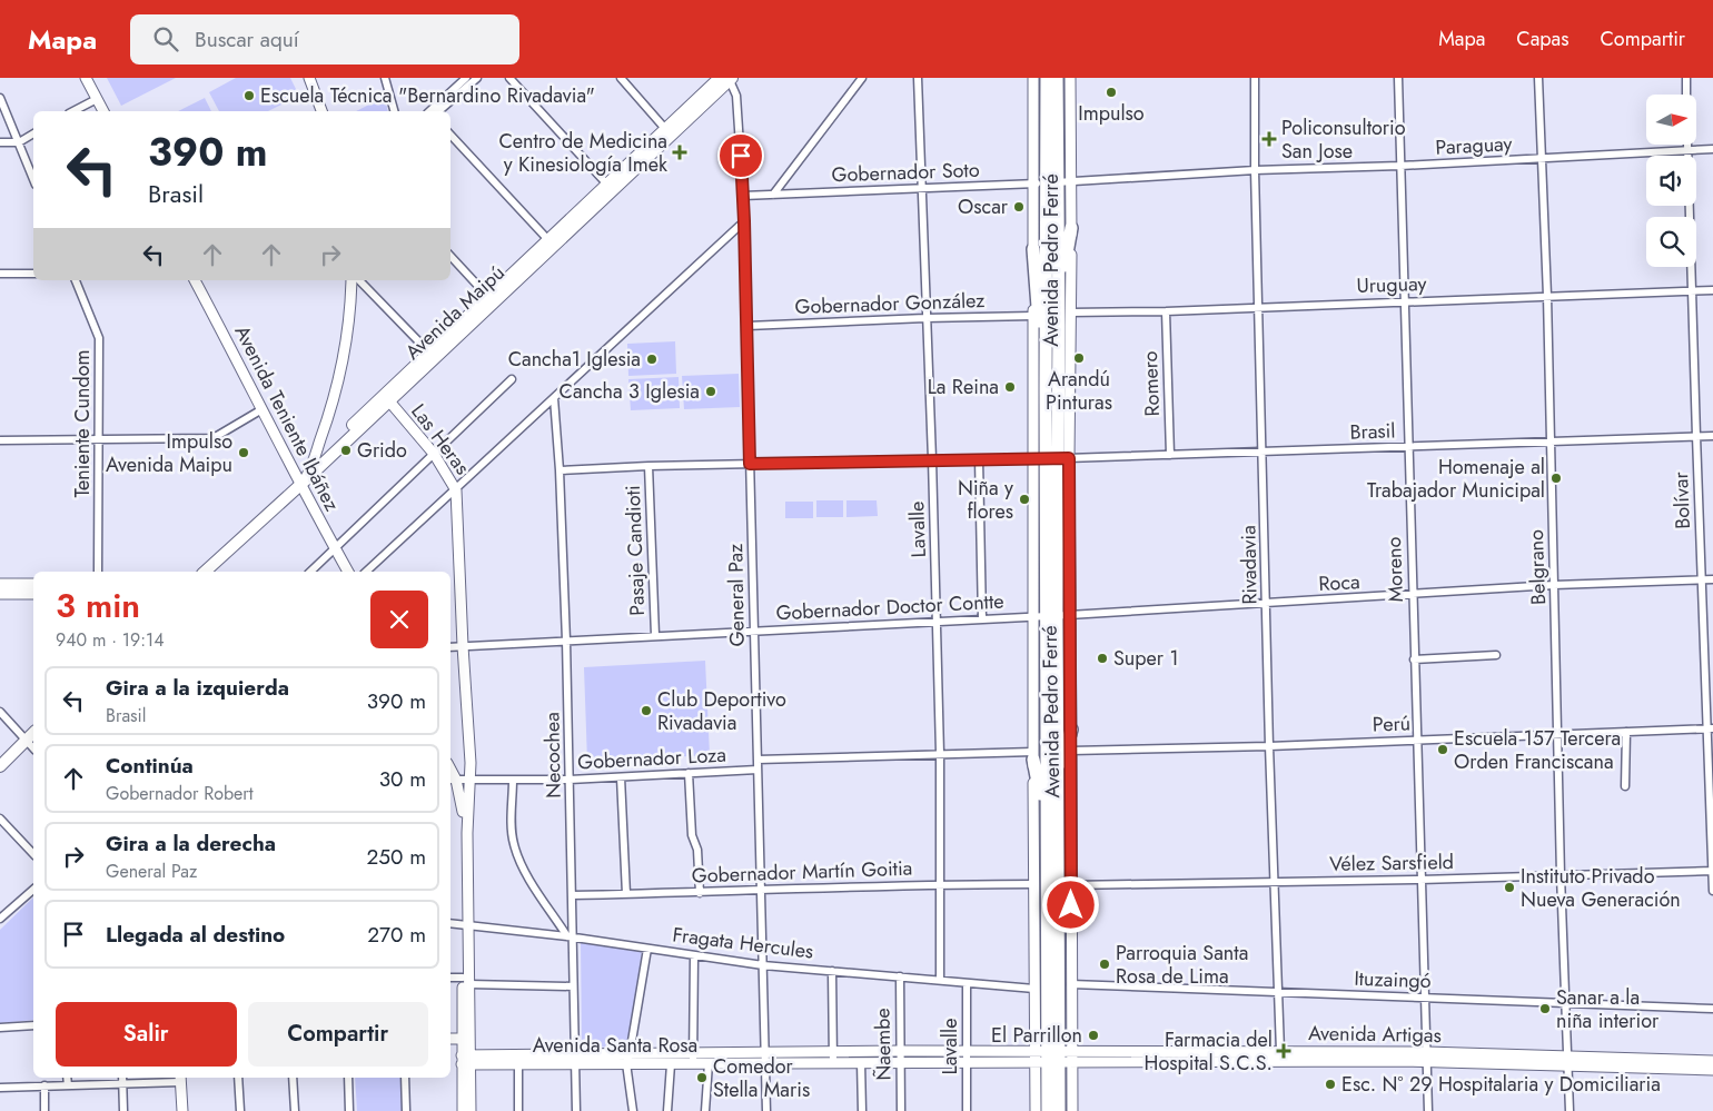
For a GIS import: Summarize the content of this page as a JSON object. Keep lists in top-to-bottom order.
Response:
{
  "streets": {
    "highway": ["Avenida Pedro Ferré"],
    "main road": [
      "Avenida Maipú",
      "Avenida Teniente Ibáñez",
      "Las Heras",
      "Avenida Artigas",
      "Avenida Santa Rosa"
    ],
    "street": [
      "Paraguay",
      "Gobernador Soto",
      "Uruguay",
      "Gobernador González",
      "Romero",
      "Teniente Cundom",
      "Brasil",
      "Bolívar",
      "Lavalle",
      "Pasaje Candioti",
      "Rivadavia",
      "Belgrano",
      "Moreno",
      "Roca",
      "General Paz",
      "Gobernador Doctor Contte",
      "Perú",
      "Necochea",
      "Gobernador Loza",
      "Vélez Sarsfield",
      "Gobernador Martín Goitia",
      "Fragata Hercules",
      "Ituzaingó",
      "Ñaembe"
    ]
  },
  "crossings": [
    ["Paraguay", "Gobernador Soto"],
    ["Paraguay", "Avenida Pedro Ferré"],
    ["Paraguay", "Bolívar"],
    ["Paraguay", "Rivadavia"],
    ["Paraguay", "Belgrano"],
    ["Paraguay", "Moreno"],
    ["Gobernador Soto", "Avenida Pedro Ferré"],
    ["Gobernador Soto", "Lavalle"],
    ["Gobernador Soto", "General Paz"],
    ["Avenida Pedro Ferré", "Uruguay"],
    ["Avenida Pedro Ferré", "Gobernador González"],
    ["Avenida Pedro Ferré", "Brasil"],
    ["Avenida Pedro Ferré", "Roca"],
    ["Avenida Pedro Ferré", "Gobernador Doctor Contte"],
    ["Avenida Pedro Ferré", "Perú"],
    ["Avenida Pedro Ferré", "Vélez Sarsfield"],
    ["Avenida Pedro Ferré", "Gobernador Martín Goitia"],
    ["Avenida Pedro Ferré", "Fragata Hercules"],
    ["Avenida Pedro Ferré", "Ituzaingó"],
    ["Avenida Pedro Ferré", "Avenida Artigas"],
    ["Avenida Pedro Ferré", "Avenida Santa Rosa"],
    ["Uruguay", "Romero"],
    ["Uruguay", "Bolívar"],
    ["Uruguay", "Rivadavia"],
    ["Uruguay", "Belgrano"],
    ["Uruguay", "Moreno"],
    ["Gobernador González", "Lavalle"],
    ["Gobernador González", "General Paz"],
    ["Avenida Maipú", "Avenida Teniente Ibáñez"],
    ["Avenida Maipú", "Las Heras"],
    ["Avenida Maipú", "General Paz"],
    ["Romero", "Brasil"],
    ["Brasil", "Bolívar"],
    ["Brasil", "Lavalle"],
    ["Brasil", "Pasaje Candioti"],
    ["Brasil", "Rivadavia"],
    ["Brasil", "Belgrano"],
    ["Brasil", "Moreno"],
    ["Brasil", "General Paz"],
    ["Brasil", "Necochea"],
    ["Las Heras", "Gobernador Doctor Contte"],
    ["Las Heras", "Gobernador Loza"],
    ["Las Heras", "Fragata Hercules"],
    ["Las Heras", "Avenida Santa Rosa"],
    ["Bolívar", "Roca"],
    ["Bolívar", "Perú"],
    ["Bolívar", "Vélez Sarsfield"],
    ["Lavalle", "Gobernador Doctor Contte"],
    ["Lavalle", "Gobernador Martín Goitia"],
    ["Lavalle", "Fragata Hercules"],
    ["Lavalle", "Avenida Santa Rosa"],
    ["Pasaje Candioti", "Gobernador Doctor Contte"],
    ["Rivadavia", "Roca"],
    ["Rivadavia", "Perú"],
    ["Rivadavia", "Vélez Sarsfield"],
    ["Rivadavia", "Ituzaingó"],
    ["Rivadavia", "Avenida Artigas"],
    ["Belgrano", "Roca"],
    ["Belgrano", "Perú"],
    ["Belgrano", "Vélez Sarsfield"],
    ["Belgrano", "Ituzaingó"],
    ["Belgrano", "Avenida Artigas"],
    ["Moreno", "Roca"],
    ["Moreno", "Perú"],
    ["Moreno", "Vélez Sarsfield"],
    ["Moreno", "Ituzaingó"],
    ["Moreno", "Avenida Artigas"],
    ["Roca", "Gobernador Doctor Contte"],
    ["General Paz", "Gobernador Doctor Contte"],
    ["General Paz", "Gobernador Loza"],
    ["General Paz", "Gobernador Martín Goitia"],
    ["General Paz", "Fragata Hercules"],
    ["General Paz", "Avenida Santa Rosa"],
    ["Gobernador Doctor Contte", "Necochea"],
    ["Necochea", "Gobernador Loza"],
    ["Necochea", "Gobernador Martín Goitia"],
    ["Necochea", "Fragata Hercules"],
    ["Necochea", "Avenida Santa Rosa"],
    ["Fragata Hercules", "Ñaembe"],
    ["Avenida Artigas", "Avenida Santa Rosa"],
    ["Ñaembe", "Avenida Santa Rosa"]
  ],
  "places": {
    "other": [
      "Impulso",
      "Escuela Técnica \"Bernardino Rivadavia\"",
      "Oscar",
      "Arandú Pinturas",
      "Cancha1 Iglesia",
      "La Reina",
      "Cancha 3 Iglesia",
      "Grido",
      "Impulso Avenida Maipu",
      "Homenaje al Trabajador Municipal",
      "Niña y flores",
      "Super 1",
      "Club Deportivo Rivadavia",
      "Escuela 157 Tercera Orden Franciscana",
      "Instituto Privado Nueva Generación",
      "Parroquia Santa Rosa de Lima",
      "Sanar a la niña interior",
      "El Parrillon",
      "Comedor Stella Maris",
      "Esc. Nº 29 Hospitalaria y Domiciliaria"
    ],
    "health": ["Policonsultorio San Jose", "Centro de Medicina y Kinesiología Imek", "Farmacia del Hospital S.C.S."]
  },
  "north": "right",
  "page": {
    "header": "Mapa",
    "search": "Buscar aquí",
    "nav": ["Mapa", "Capas", "Compartir"],
    "turn": ["390 m", "Brasil"],
    "heading": ["3 min", "940 m · 19:14"],
    "list": [
      {
        "name": "Gira a la izquierda",
        "note": "Brasil",
        "value": "390 m"
      },
      {
        "name": "Continúa",
        "note": "Gobernador Robert",
        "value": "30 m"
      },
      {
        "name": "Gira a la derecha",
        "note": "General Paz",
        "value": "250 m"
      },
      {
        "name": "Llegada al destino",
        "value": "270 m"
      }
    ],
    "buttons": ["Salir", "Compartir"]
  }
}
